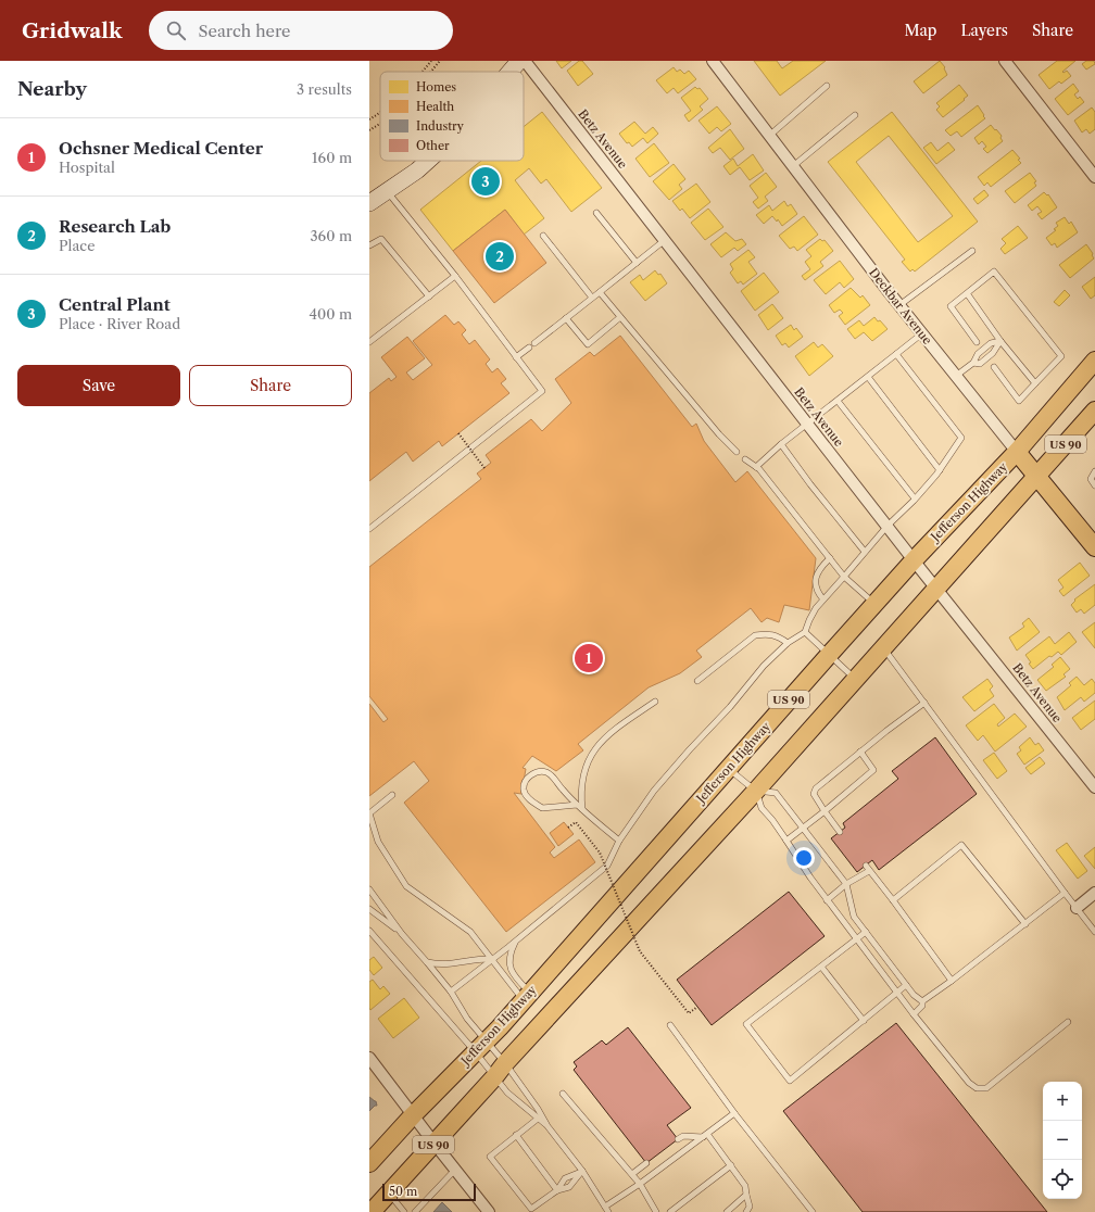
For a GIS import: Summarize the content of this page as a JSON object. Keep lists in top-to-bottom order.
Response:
{
  "streets": {
    "main road": ["Deckbar Avenue", "US 90", "Jefferson Highway"],
    "street": ["Betz Avenue"]
  },
  "crossings": [
    ["Betz Avenue", "US 90"],
    ["Betz Avenue", "Jefferson Highway"],
    ["Deckbar Avenue", "US 90"],
    ["Deckbar Avenue", "Jefferson Highway"]
  ],
  "legend": [
    "Homes",
    "Health",
    "Industry",
    "Other"
  ],
  "scale_bar": "50 m",
  "page": {
    "header": "Gridwalk",
    "search": "Search here",
    "nav": ["Map", "Layers", "Share"],
    "heading": ["Nearby", "3 results"],
    "list": [
      {
        "mark": "1",
        "name": "Ochsner Medical Center",
        "note": "Hospital",
        "value": "160 m"
      },
      {
        "mark": "2",
        "name": "Research Lab",
        "note": "Place",
        "value": "360 m"
      },
      {
        "mark": "3",
        "name": "Central Plant",
        "note": "Place · River Road",
        "value": "400 m"
      }
    ],
    "pins": ["3", "2", "1"],
    "buttons": ["Save", "Share"],
    "map_buttons": ["+", "−"],
    "scale": "50 m"
  }
}
